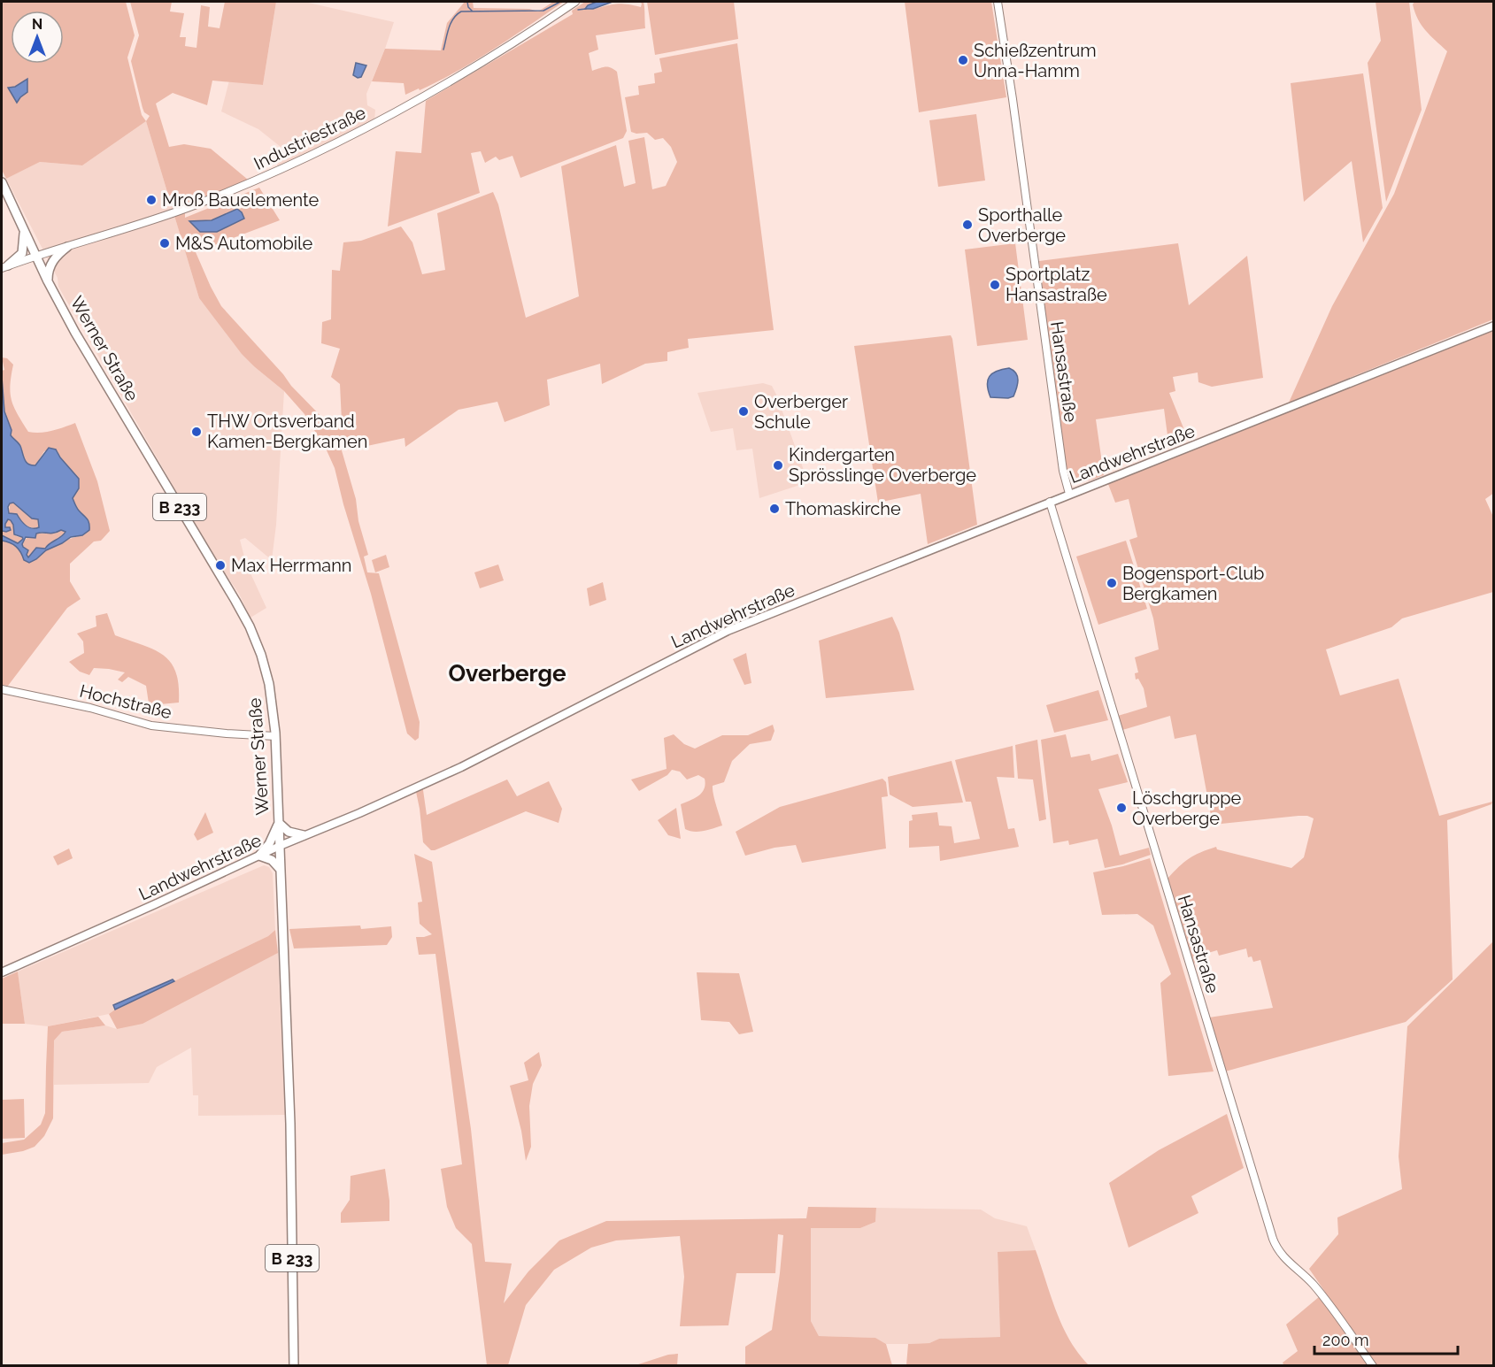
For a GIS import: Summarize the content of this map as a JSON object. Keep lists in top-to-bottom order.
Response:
{
  "streets": {
    "main road": ["Werner Straße", "Landwehrstraße", "B 233"],
    "street": ["Industriestraße", "Hansastraße", "Hochstraße"]
  },
  "crossings": [
    ["Industriestraße", "Werner Straße"],
    ["Werner Straße", "Landwehrstraße"],
    ["Werner Straße", "Hochstraße"],
    ["Hansastraße", "Landwehrstraße"]
  ],
  "districts": ["Overberge"],
  "places": [
    "Schießzentrum Unna-Hamm",
    "Mroß Bauelemente",
    "Sporthalle Overberge",
    "M&S Automobile",
    "Sportplatz Hansastraße",
    "Overberger Schule",
    "THW Ortsverband Kamen-Bergkamen",
    "Kindergarten Sprösslinge Overberge",
    "Thomaskirche",
    "Max Herrmann",
    "Bogensport-Club Bergkamen",
    "Löschgruppe Overberge"
  ],
  "scale_bar": "200 m",
  "north": "top"
}
